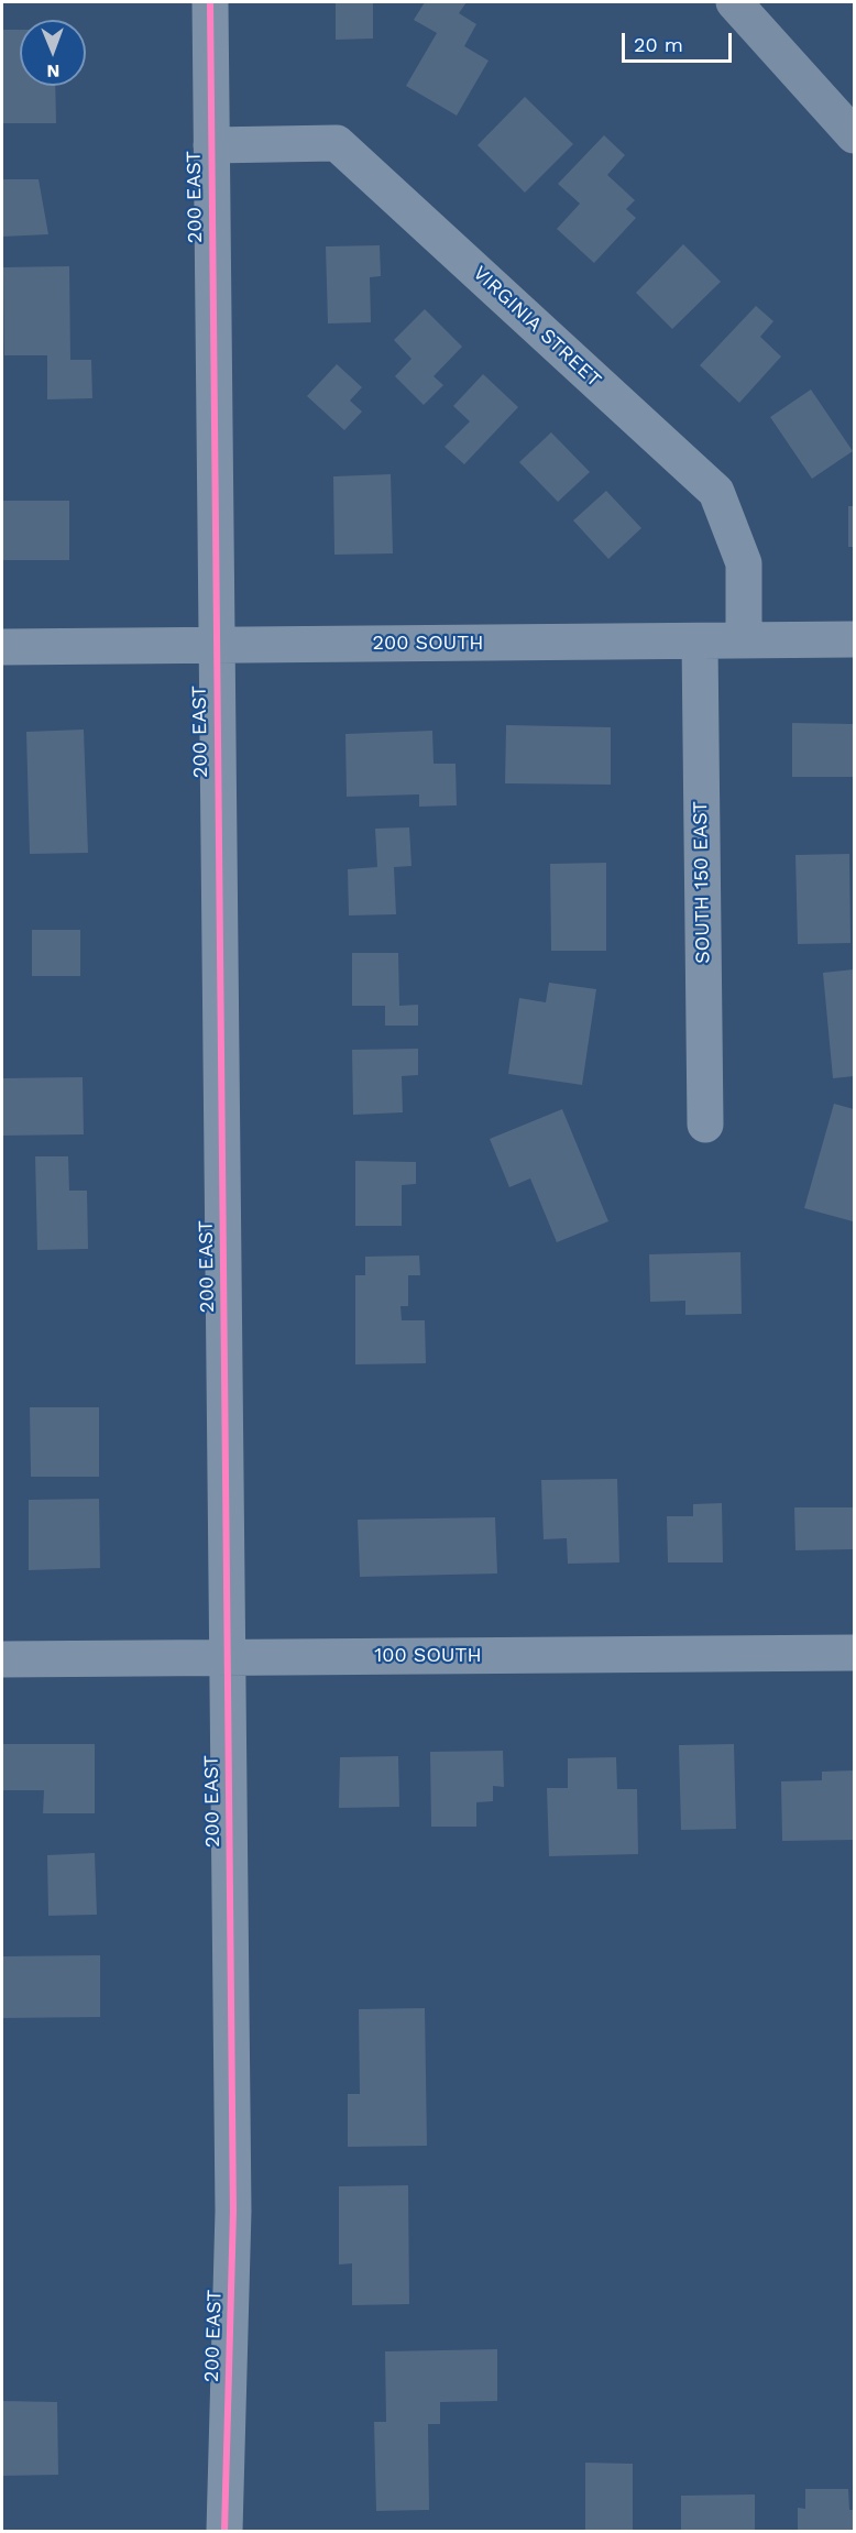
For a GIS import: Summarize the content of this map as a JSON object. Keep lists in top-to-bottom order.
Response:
{
  "streets": {
    "street": [
      "200 EAST",
      "VIRGINIA STREET",
      "200 SOUTH",
      "SOUTH 150 EAST",
      "100 SOUTH"
    ]
  },
  "crossings": [
    ["200 EAST", "VIRGINIA STREET"],
    ["200 EAST", "200 SOUTH"],
    ["200 EAST", "100 SOUTH"],
    ["VIRGINIA STREET", "200 SOUTH"],
    ["200 SOUTH", "SOUTH 150 EAST"]
  ],
  "scale_bar": "20 m",
  "north": "bottom"
}
